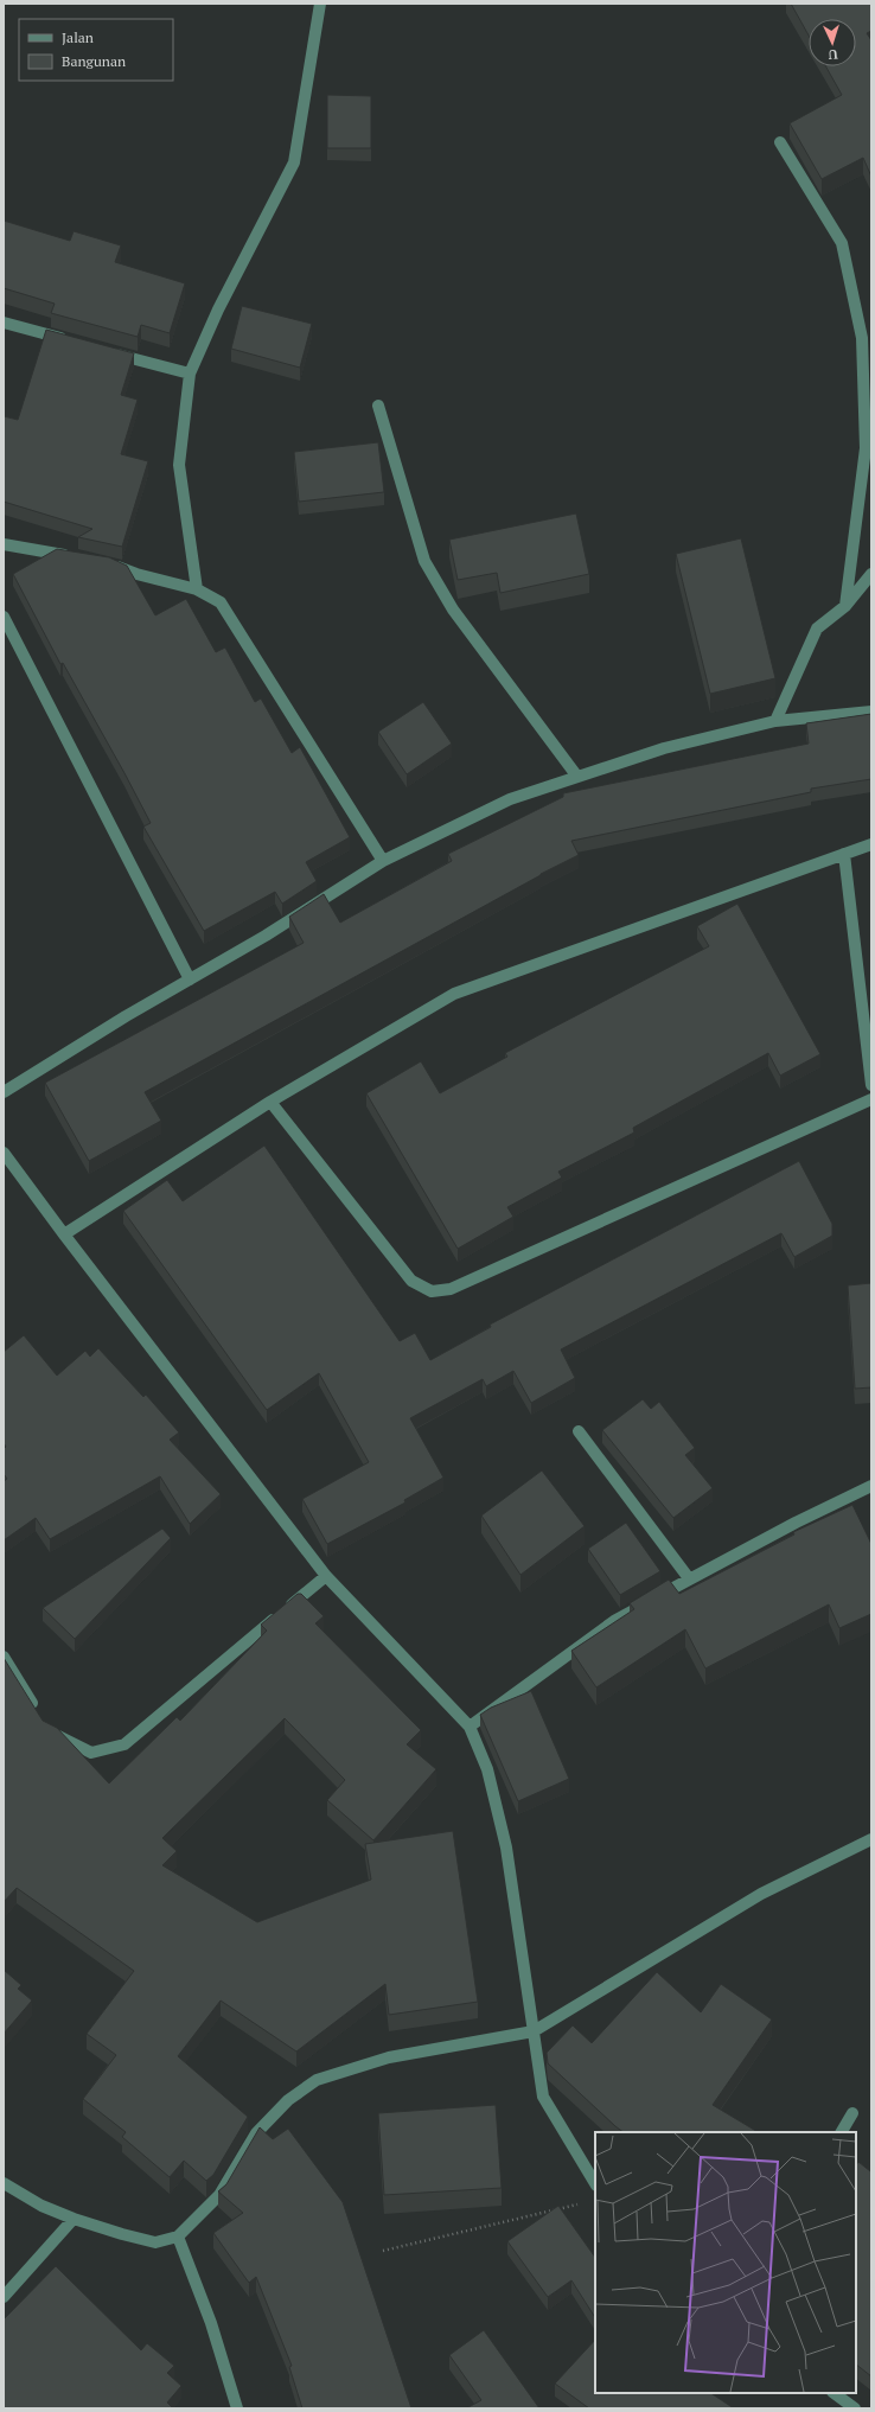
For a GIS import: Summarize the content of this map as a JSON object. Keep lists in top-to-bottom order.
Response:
{
  "legend": ["Jalan", "Bangunan"],
  "north": "bottom"
}
